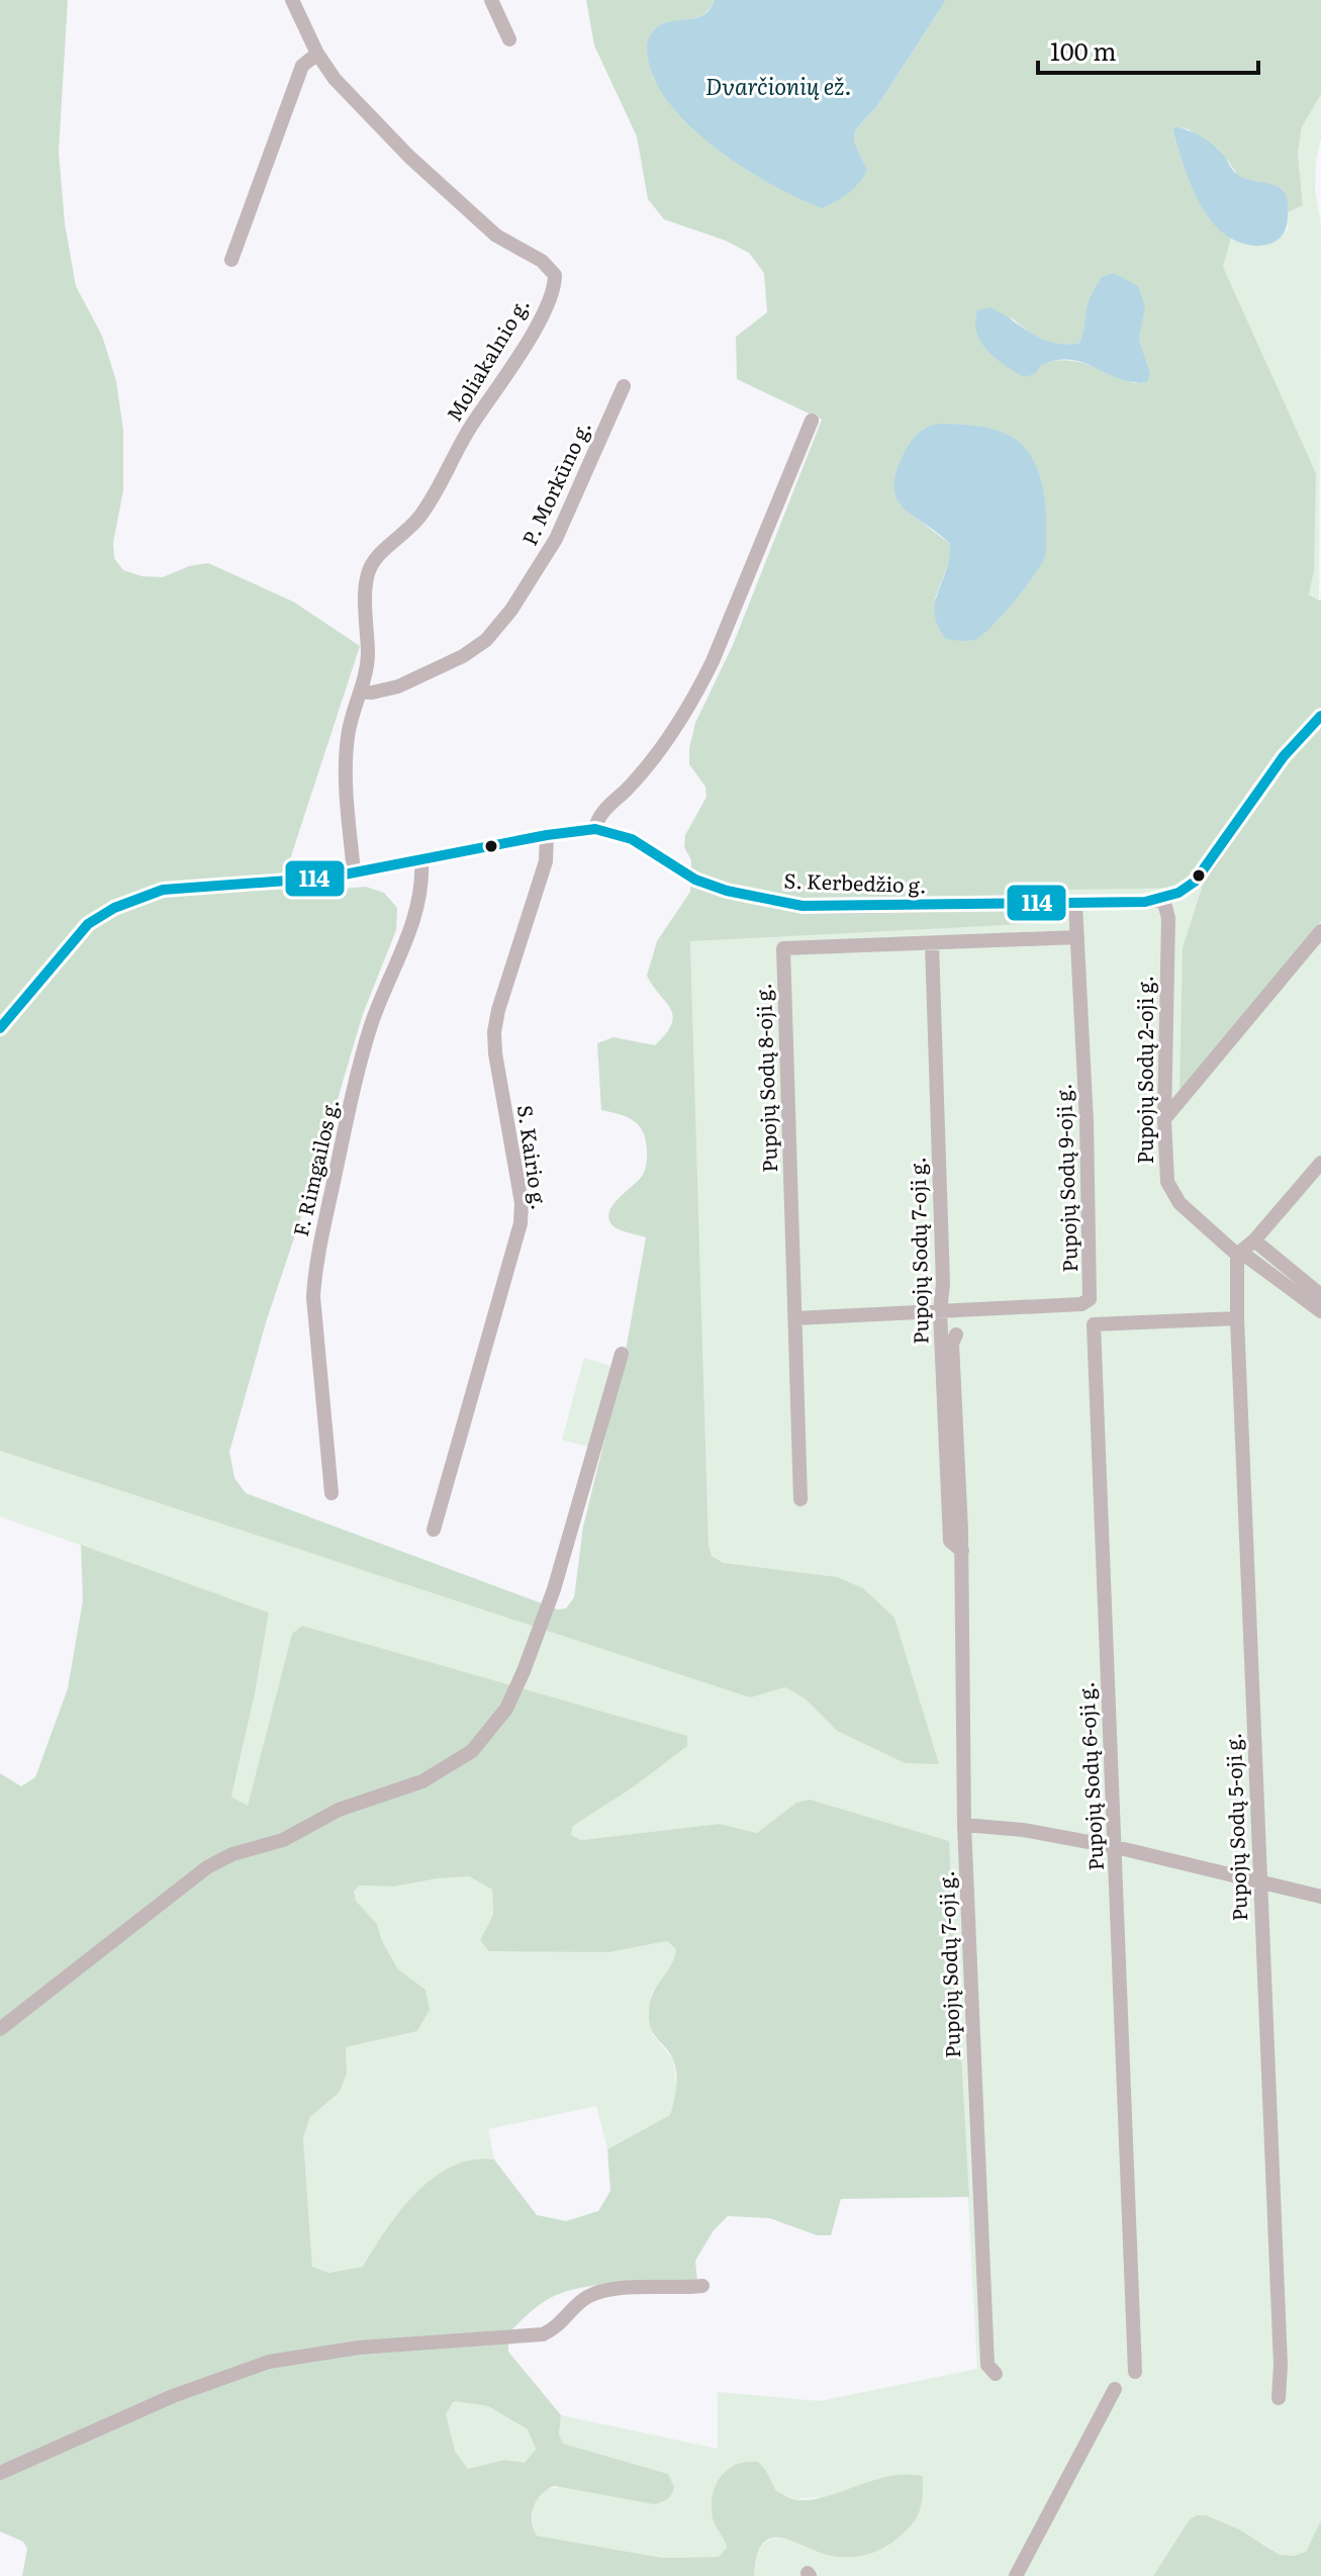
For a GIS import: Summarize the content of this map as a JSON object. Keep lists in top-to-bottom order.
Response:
{
  "streets": {
    "street": [
      "Moliakalnio g.",
      "P. Morkūno g.",
      "S. Kerbedžio g.",
      "Pupojų Sodų 2-oji g.",
      "Pupojų Sodų 8-oji g.",
      "S. Kairio g.",
      "F. Rimgailos g.",
      "Pupojų Sodų 9-oji g.",
      "Pupojų Sodų 7-oji g.",
      "Pupojų Sodų 6-oji g.",
      "Pupojų Sodų 5-oji g."
    ]
  },
  "crossings": [
    ["Moliakalnio g.", "P. Morkūno g."],
    ["S. Kerbedžio g.", "Pupojų Sodų 2-oji g."],
    ["S. Kerbedžio g.", "S. Kairio g."],
    ["S. Kerbedžio g.", "F. Rimgailos g."],
    ["S. Kerbedžio g.", "Pupojų Sodų 9-oji g."],
    ["Pupojų Sodų 2-oji g.", "Pupojų Sodų 5-oji g."],
    ["Pupojų Sodų 8-oji g.", "Pupojų Sodų 9-oji g."],
    ["Pupojų Sodų 8-oji g.", "Pupojų Sodų 7-oji g."],
    ["Pupojų Sodų 9-oji g.", "Pupojų Sodų 7-oji g."],
    ["Pupojų Sodų 6-oji g.", "Pupojų Sodų 5-oji g."]
  ],
  "water": ["Dvarčionių ež."],
  "lines": ["transit line 114"],
  "scale_bar": "100 m"
}
